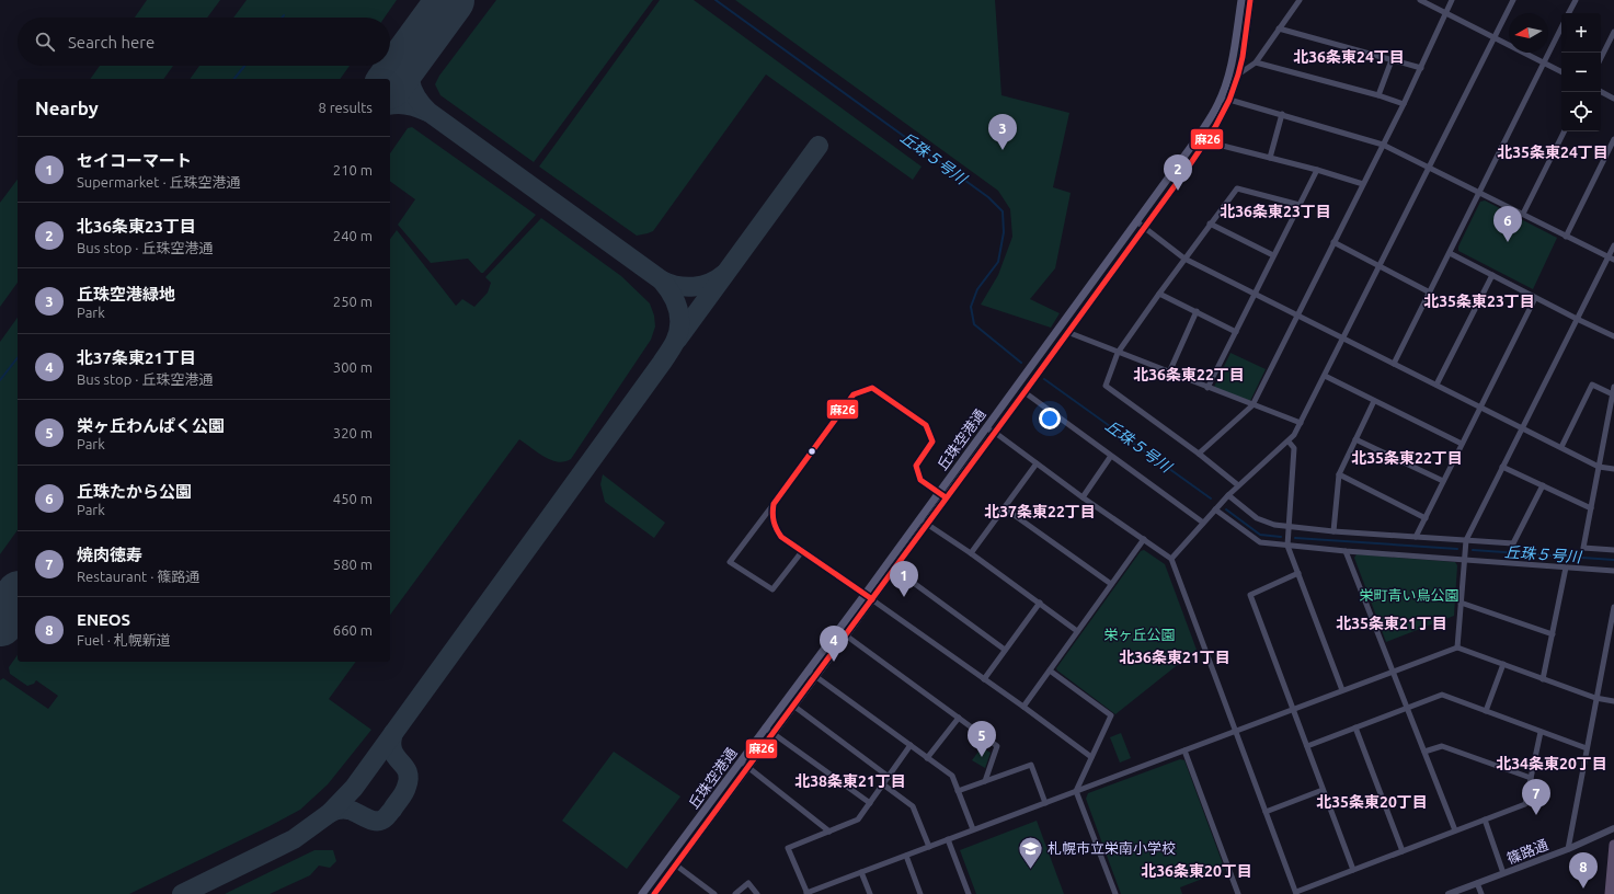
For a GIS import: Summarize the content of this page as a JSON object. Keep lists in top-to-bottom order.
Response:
{
  "streets": {
    "main road": ["丘珠空港通"],
    "street": ["篠路通"]
  },
  "districts": [
    "北36条東24丁目",
    "北35条東24丁目",
    "北36条東23丁目",
    "北35条東23丁目",
    "北36条東22丁目",
    "北35条東22丁目",
    "北37条東22丁目",
    "北35条東21丁目",
    "北36条東21丁目",
    "北34条東20丁目",
    "北38条東21丁目",
    "北35条東20丁目",
    "北36条東20丁目"
  ],
  "water": ["丘珠５号川"],
  "parks": ["栄町青い鳥公園", "栄ヶ丘公園"],
  "places": {
    "school or university": ["札幌市立栄南小学校"]
  },
  "lines": ["transit line 麻26"],
  "north": "left",
  "page": {
    "map_buttons": ["+", "−"],
    "search": "Search here",
    "heading": ["Nearby", "8 results"],
    "pins": [
      "3",
      "2",
      "6",
      "1",
      "4",
      "5",
      "7",
      "8"
    ],
    "list": [
      {
        "mark": "1",
        "name": "セイコーマート",
        "note": "Supermarket · 丘珠空港通",
        "value": "210 m"
      },
      {
        "mark": "2",
        "name": "北36条東23丁目",
        "note": "Bus stop · 丘珠空港通",
        "value": "240 m"
      },
      {
        "mark": "3",
        "name": "丘珠空港緑地",
        "note": "Park",
        "value": "250 m"
      },
      {
        "mark": "4",
        "name": "北37条東21丁目",
        "note": "Bus stop · 丘珠空港通",
        "value": "300 m"
      },
      {
        "mark": "5",
        "name": "栄ヶ丘わんぱく公園",
        "note": "Park",
        "value": "320 m"
      },
      {
        "mark": "6",
        "name": "丘珠たから公園",
        "note": "Park",
        "value": "450 m"
      },
      {
        "mark": "7",
        "name": "焼肉徳寿",
        "note": "Restaurant · 篠路通",
        "value": "580 m"
      },
      {
        "mark": "8",
        "name": "ENEOS",
        "note": "Fuel · 札幌新道",
        "value": "660 m"
      }
    ]
  }
}
